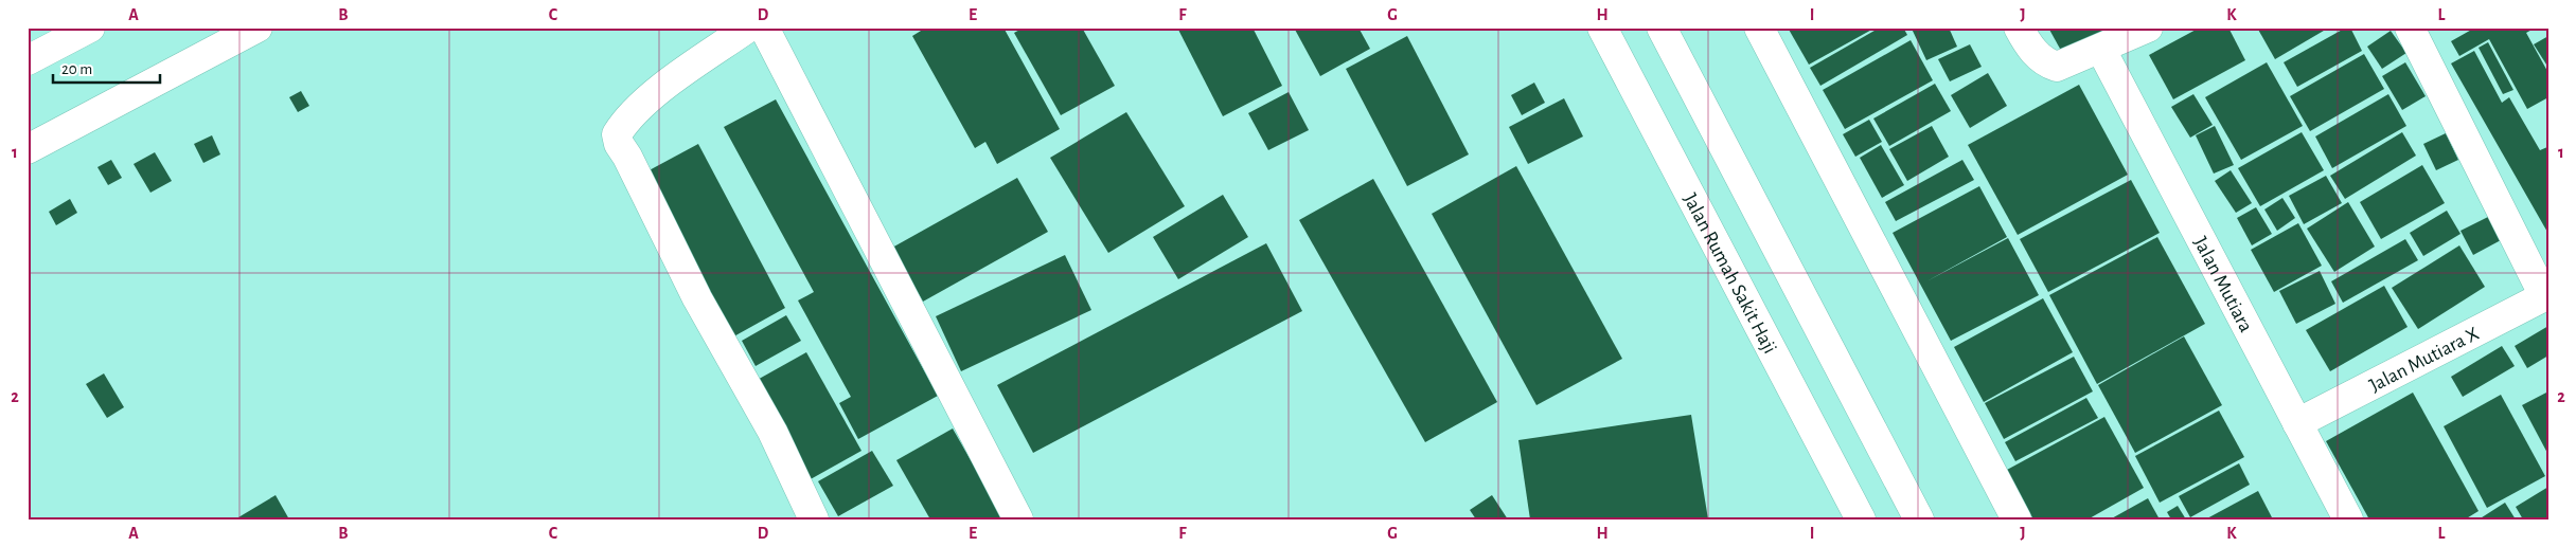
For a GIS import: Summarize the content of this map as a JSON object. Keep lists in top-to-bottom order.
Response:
{
  "streets": {
    "street": ["Jalan Rumah Sakit Haji", "Jalan Mutiara", "Jalan Mutiara X"]
  },
  "crossings": [
    ["Jalan Mutiara", "Jalan Mutiara X"]
  ],
  "scale_bar": "20 m",
  "grid": {
    "columns": [
      "A",
      "B",
      "C",
      "D",
      "E",
      "F",
      "G",
      "H",
      "I",
      "J",
      "K",
      "L"
    ],
    "rows": ["1", "2"]
  }
}
